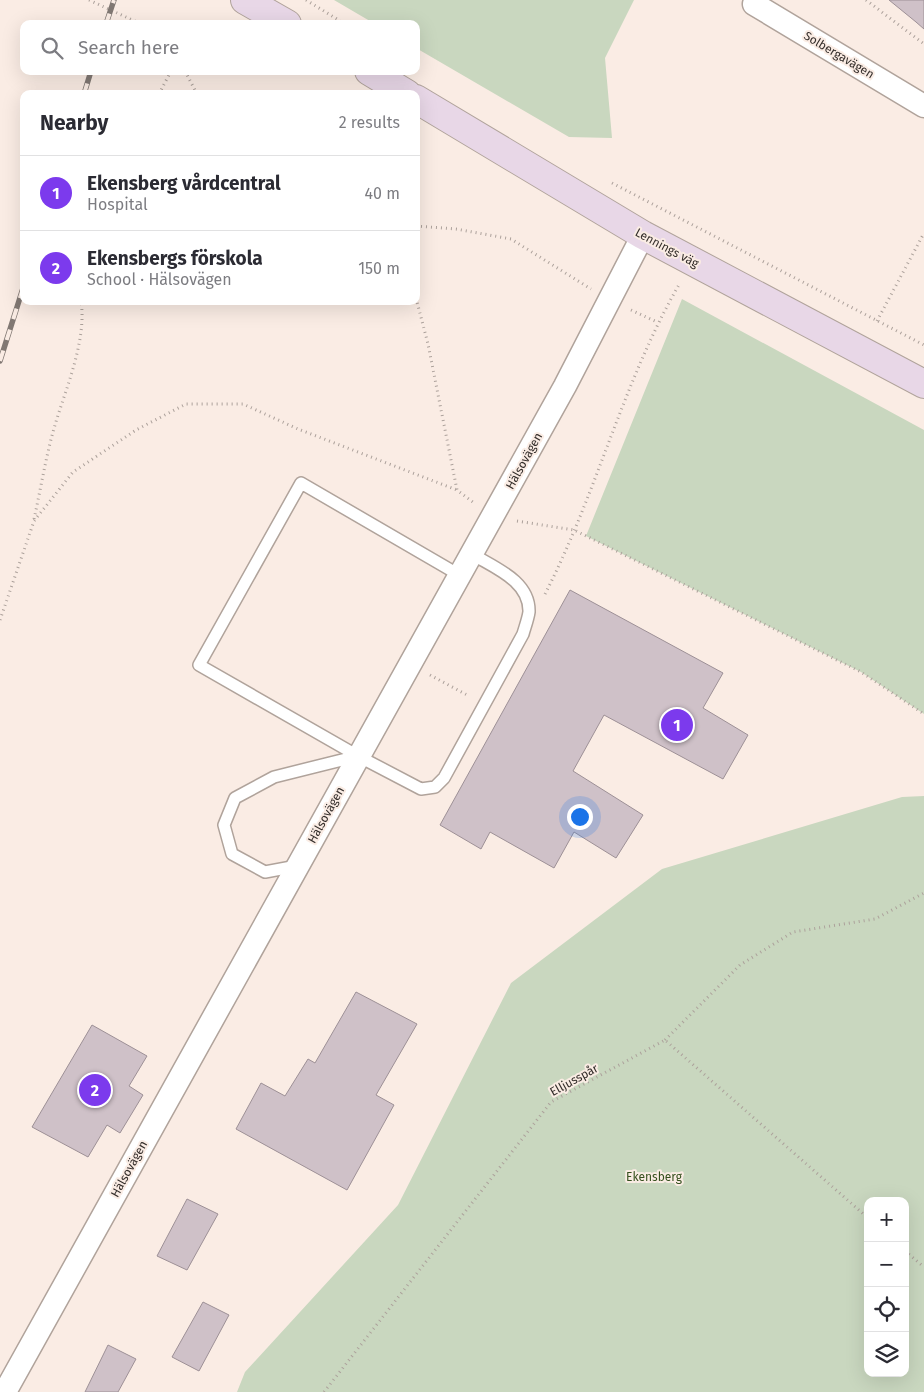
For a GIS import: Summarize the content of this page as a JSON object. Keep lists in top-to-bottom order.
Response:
{
  "streets": {
    "main road": ["Lennings väg"],
    "street": ["Solbergavägen", "Hälsovägen"],
    "path": ["Elljusspår"]
  },
  "crossings": [
    ["Lennings väg", "Hälsovägen"]
  ],
  "parks": ["Ekensberg"],
  "page": {
    "search": "Search here",
    "heading": ["Nearby", "2 results"],
    "list": [
      {
        "mark": "1",
        "name": "Ekensberg vårdcentral",
        "note": "Hospital",
        "value": "40 m"
      },
      {
        "mark": "2",
        "name": "Ekensbergs förskola",
        "note": "School · Hälsovägen",
        "value": "150 m"
      }
    ],
    "pins": ["1", "2"],
    "map_buttons": ["+", "−"]
  }
}
